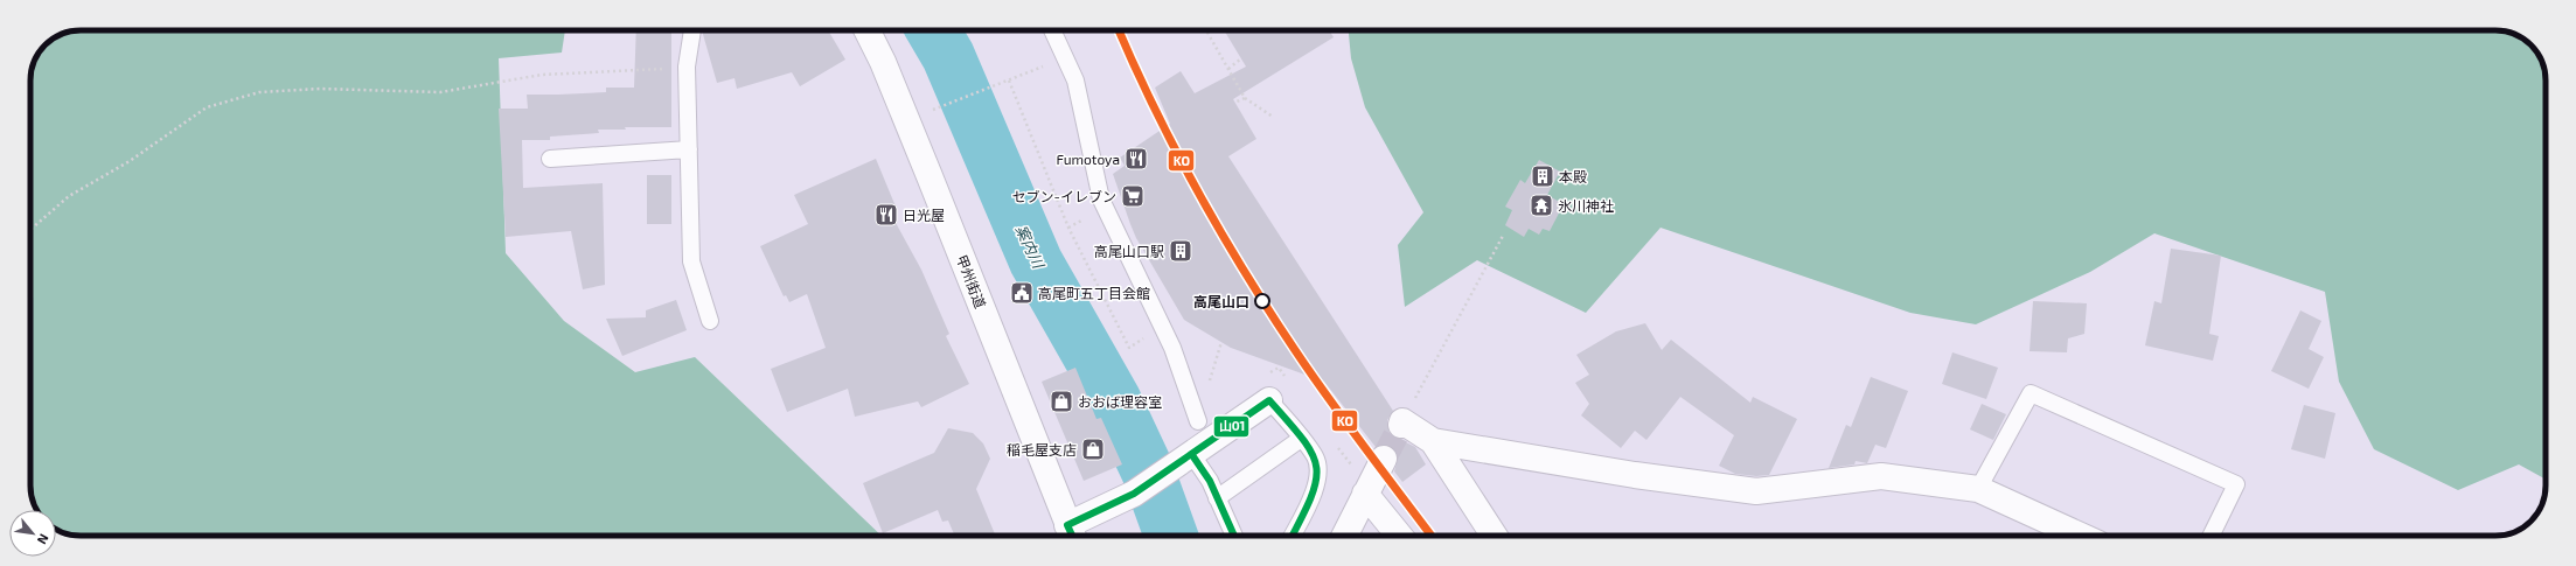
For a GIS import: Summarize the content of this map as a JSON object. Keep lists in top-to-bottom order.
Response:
{
  "streets": {
    "main road": ["甲州街道"]
  },
  "water": ["案内川"],
  "places": {
    "restaurant": ["Fumotoya", "日光屋"],
    "building": ["本殿", "高尾山口駅"],
    "supermarket": ["セブン-イレブン"],
    "temple": ["氷川神社"],
    "public building": ["高尾町五丁目会館"],
    "other": ["高尾山口"],
    "shop": ["おおば理容室", "稲毛屋支店"]
  },
  "lines": ["transit line KO", "transit line 山01"],
  "north": "bottom right"
}
